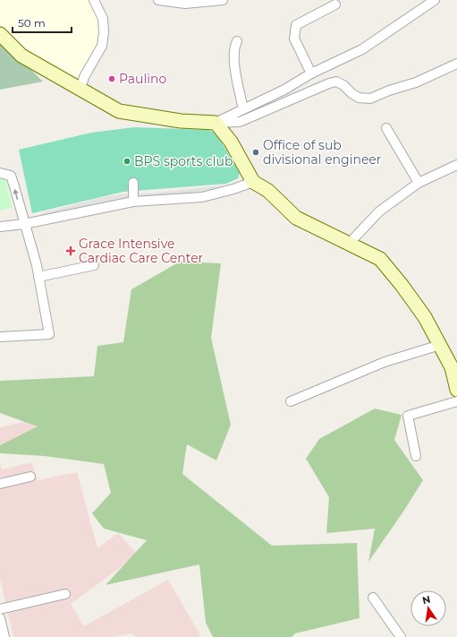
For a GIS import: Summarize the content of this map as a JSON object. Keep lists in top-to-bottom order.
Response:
{
  "places": {
    "other": ["Paulino", "Office of sub divisional engineer", "BPS sports club"],
    "health": ["Grace Intensive Cardiac Care Center"]
  },
  "scale_bar": "50 m",
  "north": "top"
}
